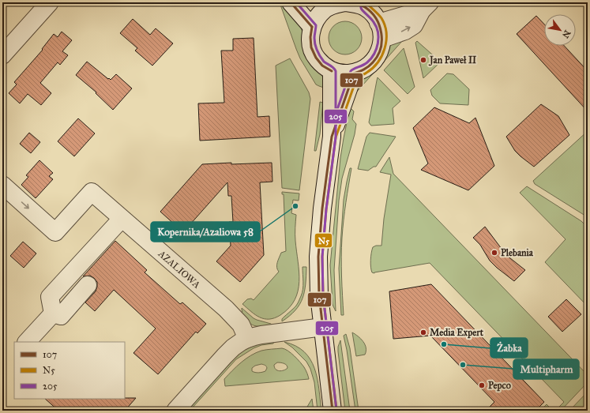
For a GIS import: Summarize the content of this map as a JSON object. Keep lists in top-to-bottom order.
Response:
{
  "streets": {
    "street": ["AZALIOWA"]
  },
  "places": [
    "Jan Paweł II",
    "Kopernika/Azaliowa 58",
    "Plebania",
    "Media Expert",
    "Żabka",
    "Multipharm",
    "Pepco"
  ],
  "lines": ["transit line 107", "transit line 205", "transit line N5"],
  "legend": ["107", "N5", "205"],
  "north": "bottom right"
}
